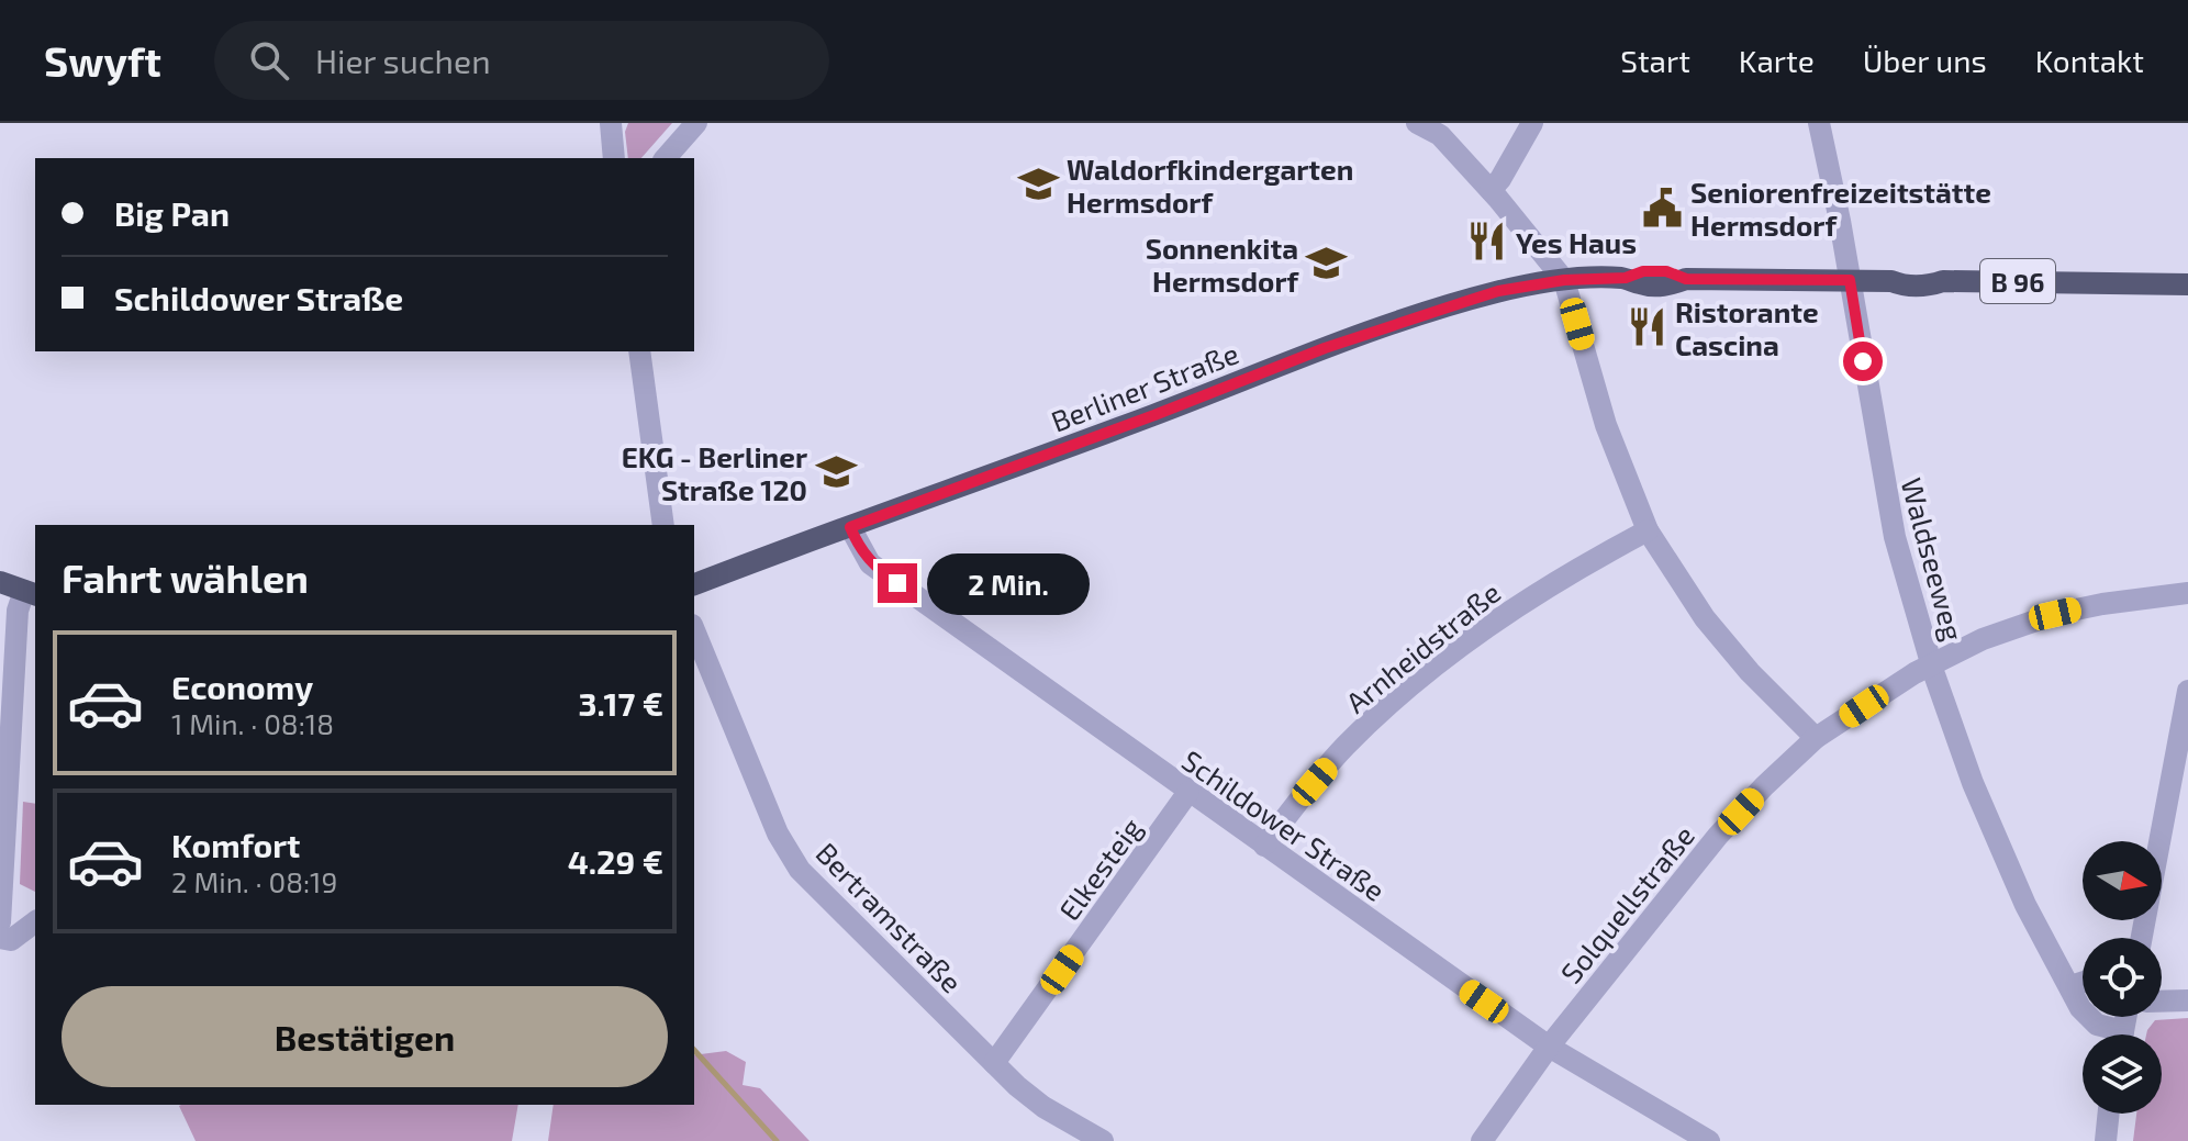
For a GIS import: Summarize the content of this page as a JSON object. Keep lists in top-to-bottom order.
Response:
{
  "streets": {
    "main road": ["B 96", "Berliner Straße"],
    "street": [
      "Waldseeweg",
      "Arnheidstraße",
      "Schildower Straße",
      "Elkesteig",
      "Solquellstraße",
      "Bertramstraße"
    ]
  },
  "crossings": [
    ["Berliner Straße", "Waldseeweg"],
    ["Berliner Straße", "Schildower Straße"],
    ["Waldseeweg", "Solquellstraße"],
    ["Arnheidstraße", "Schildower Straße"],
    ["Schildower Straße", "Elkesteig"],
    ["Schildower Straße", "Solquellstraße"],
    ["Elkesteig", "Bertramstraße"]
  ],
  "places": {
    "school or university": ["Waldorfkindergarten Hermsdorf", "Sonnenkita Hermsdorf", "EKG - Berliner Straße 120"],
    "public building": ["Seniorenfreizeitstätte Hermsdorf"],
    "restaurant": ["Yes Haus", "Ristorante Cascina"]
  },
  "north": "right",
  "page": {
    "header": "Swyft",
    "search": "Hier suchen",
    "nav": [
      "Start",
      "Karte",
      "Über uns",
      "Kontakt"
    ],
    "banner": ["Big Pan", "Schildower Straße"],
    "heading": "Fahrt wählen",
    "bubble": "2 Min.",
    "list": [
      {
        "name": "Economy",
        "note": "1 Min. · 08:18",
        "value": "3.17 €"
      },
      {
        "name": "Komfort",
        "note": "2 Min. · 08:19",
        "value": "4.29 €"
      }
    ],
    "buttons": "Bestätigen"
  }
}
